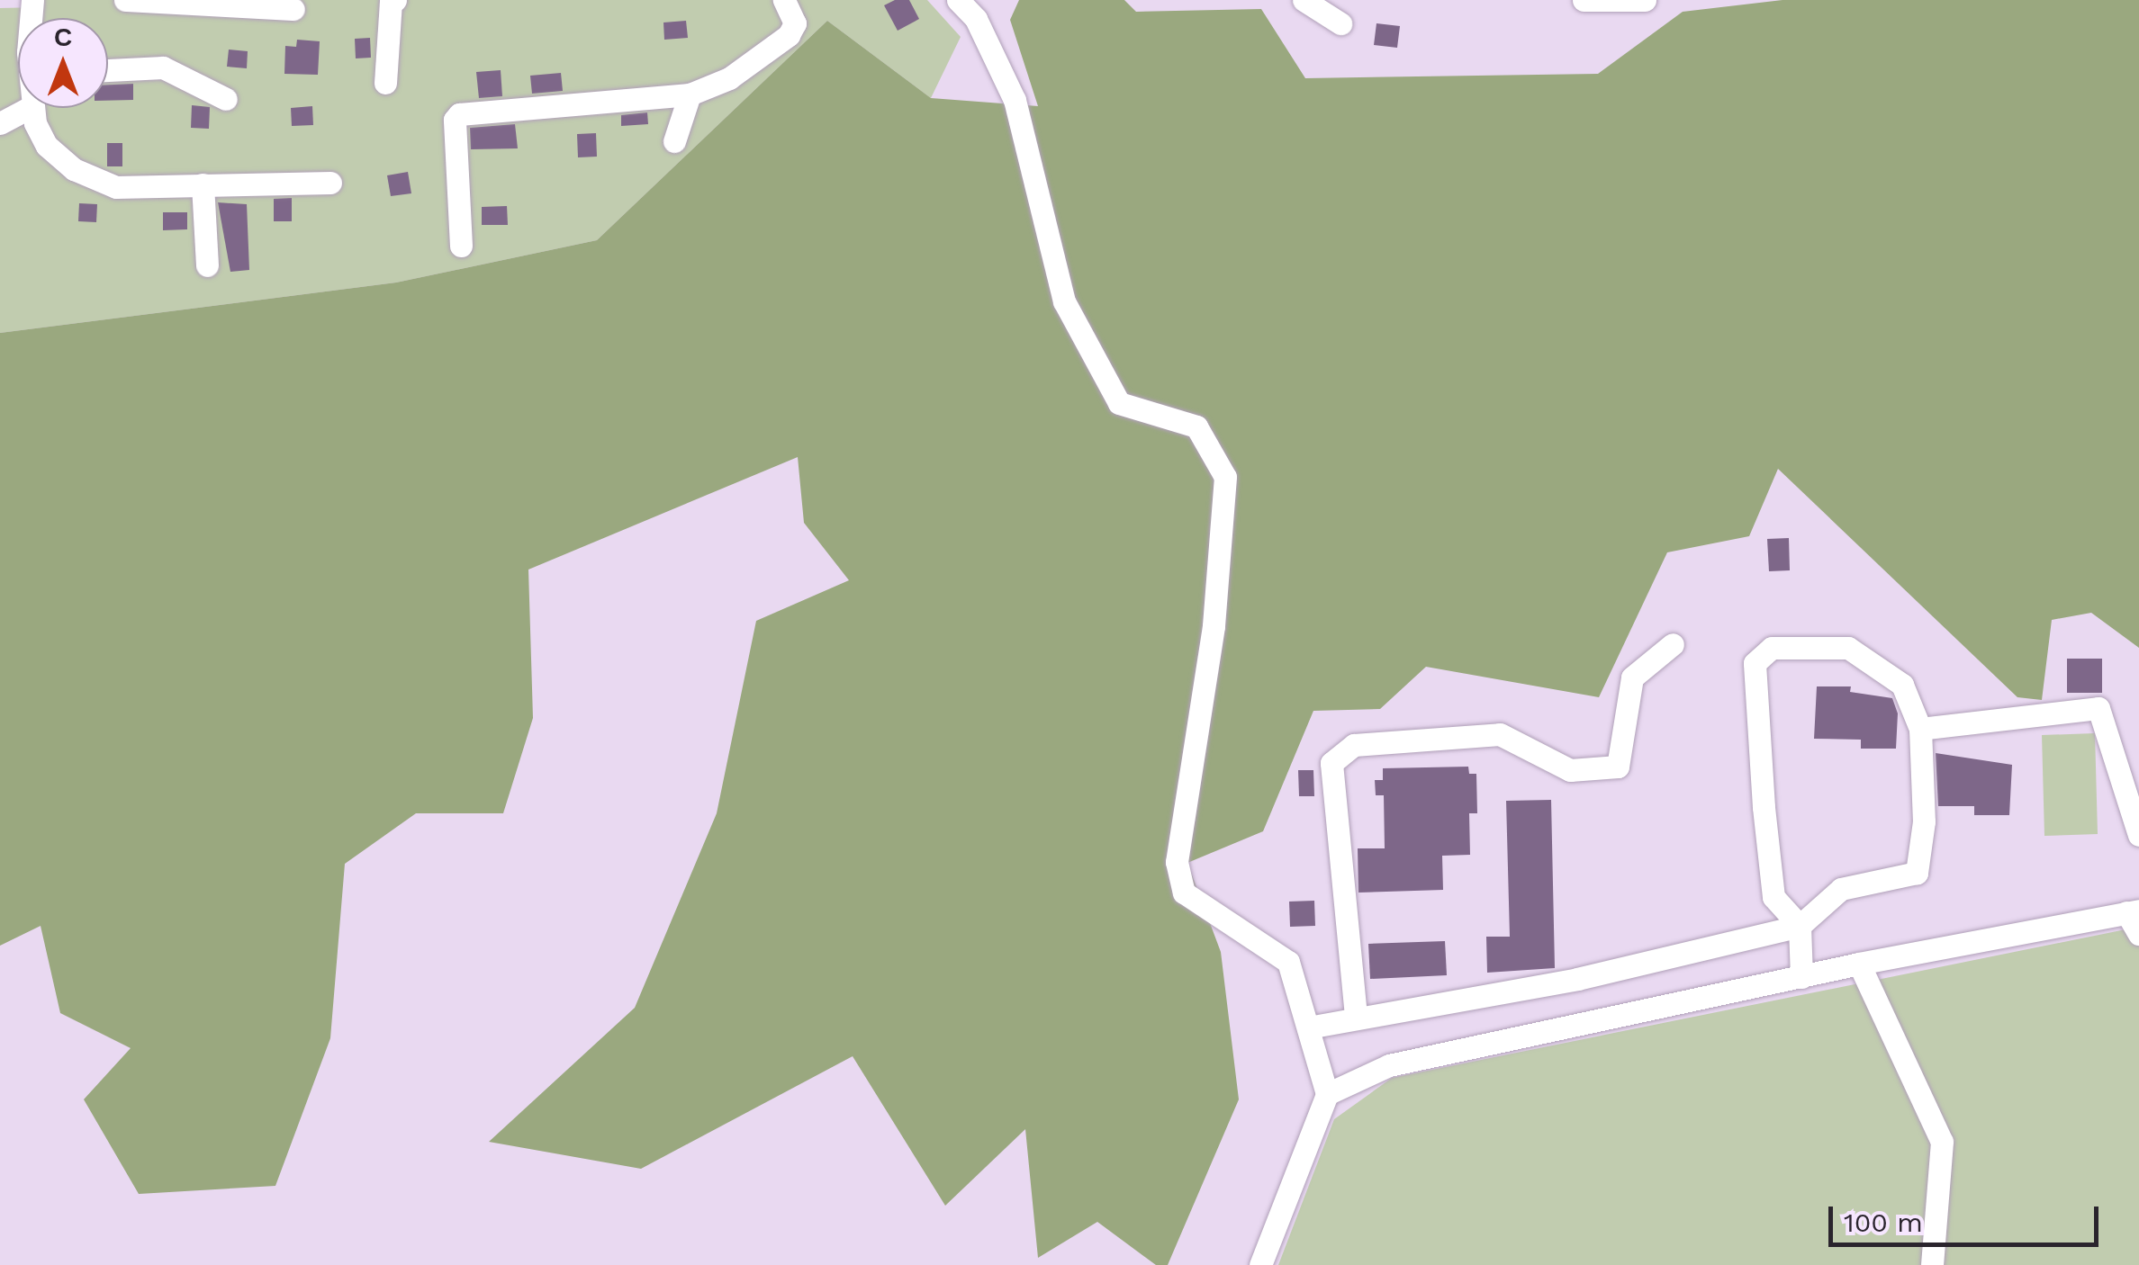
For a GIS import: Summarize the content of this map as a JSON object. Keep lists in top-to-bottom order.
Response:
{
  "scale_bar": "100 m",
  "north": "top"
}
